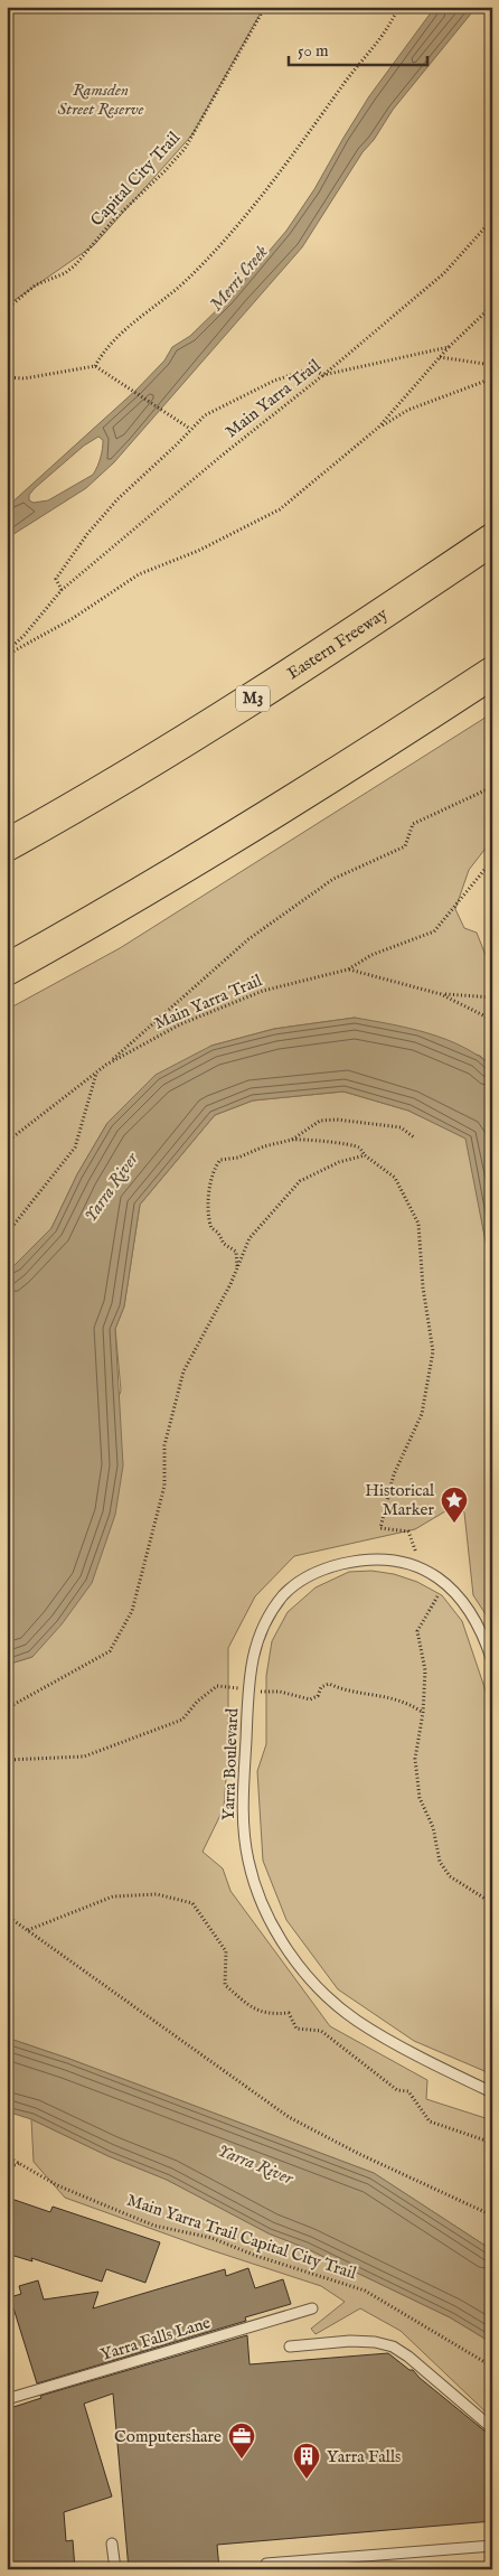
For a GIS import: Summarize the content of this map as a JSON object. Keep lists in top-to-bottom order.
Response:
{
  "streets": {
    "highway": ["Eastern Freeway", "M3"],
    "lane": ["Yarra Boulevard", "Yarra Falls Lane"],
    "path": ["Capital City Trail", "Main Yarra Trail", "Main Yarra Trail Capital City Trail"]
  },
  "water": ["Merri Creek", "Yarra River"],
  "parks": ["Ramsden Street Reserve"],
  "places": {
    "place": ["Historical Marker"],
    "office": ["Computershare"],
    "building": ["Yarra Falls"]
  },
  "scale_bar": "50 m"
}
